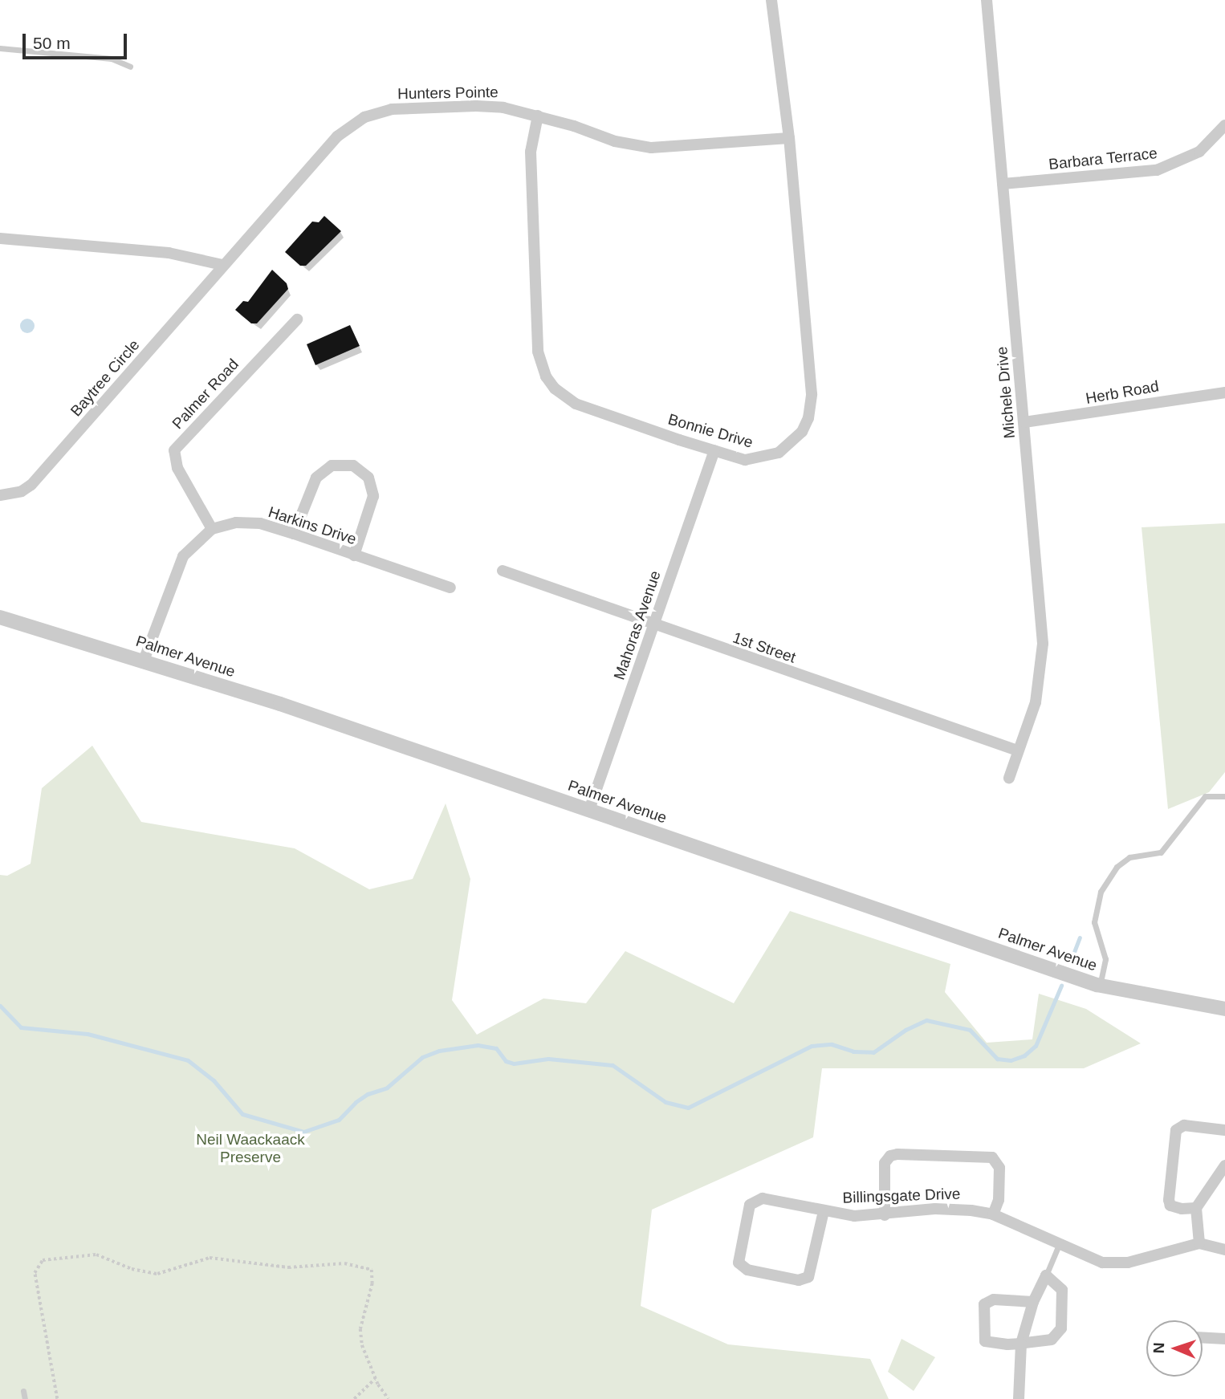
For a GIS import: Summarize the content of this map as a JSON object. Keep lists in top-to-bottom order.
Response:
{
  "streets": {
    "street": [
      "Hunters Pointe",
      "Barbara Terrace",
      "Baytree Circle",
      "Michele Drive",
      "Herb Road",
      "Palmer Road",
      "Bonnie Drive",
      "Harkins Drive",
      "Mahoras Avenue",
      "1st Street",
      "Palmer Avenue",
      "Billingsgate Drive"
    ]
  },
  "crossings": [
    ["Hunters Pointe", "Baytree Circle"],
    ["Hunters Pointe", "Bonnie Drive"],
    ["Barbara Terrace", "Michele Drive"],
    ["Michele Drive", "Herb Road"],
    ["Michele Drive", "1st Street"],
    ["Palmer Road", "Harkins Drive"],
    ["Bonnie Drive", "Mahoras Avenue"],
    ["Harkins Drive", "Palmer Avenue"],
    ["Mahoras Avenue", "1st Street"],
    ["Mahoras Avenue", "Palmer Avenue"]
  ],
  "parks": ["Neil Waackaack Preserve"],
  "scale_bar": "50 m",
  "north": "left"
}
